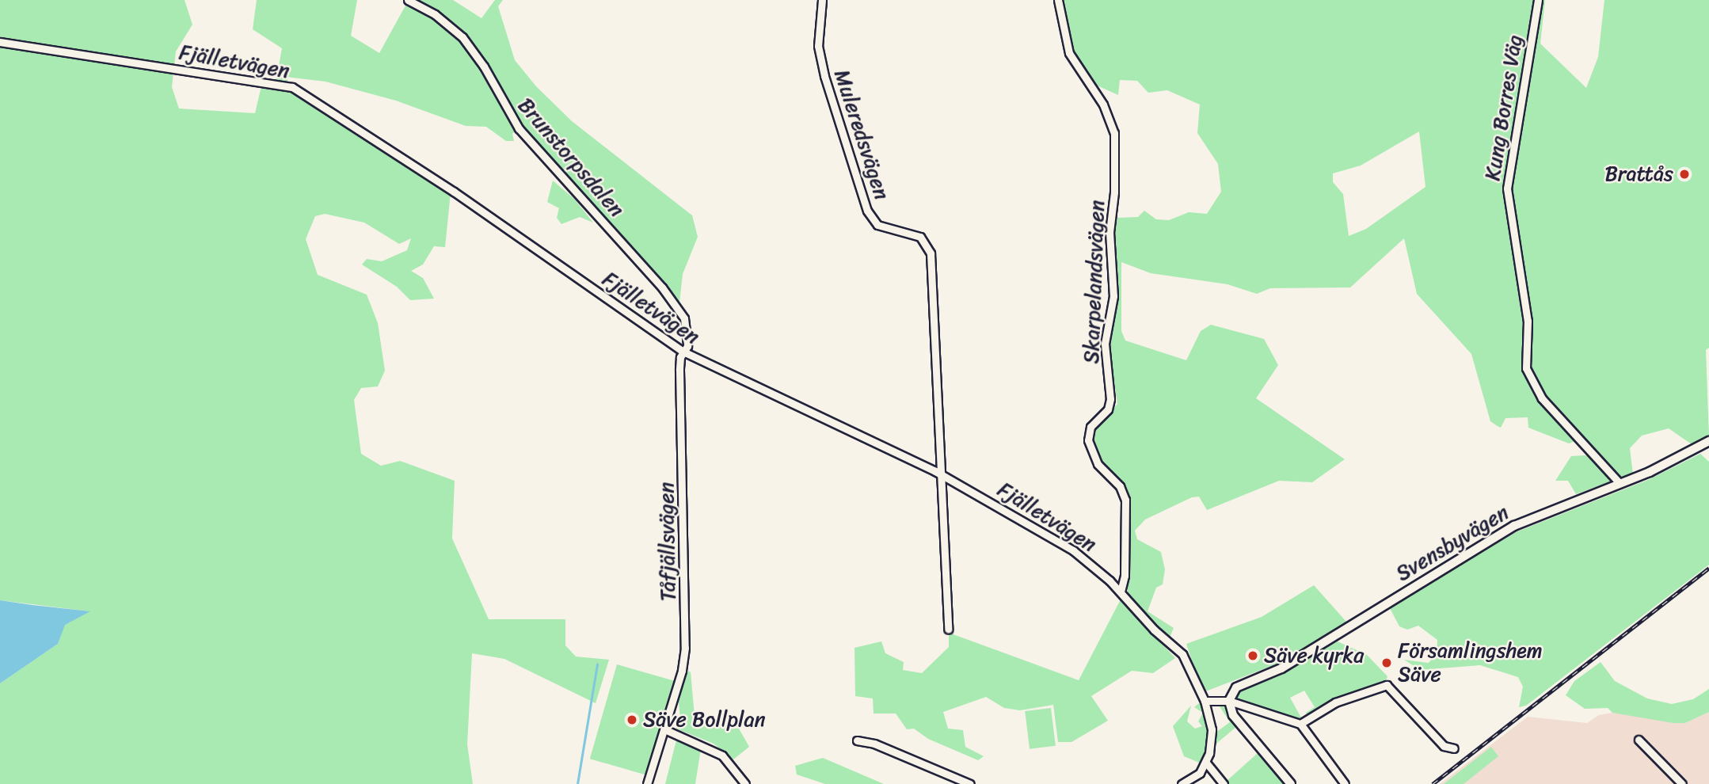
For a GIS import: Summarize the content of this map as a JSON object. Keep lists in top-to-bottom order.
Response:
{
  "streets": {
    "street": [
      "Fjälletvägen",
      "Kung Borres Väg",
      "Muleredsvägen",
      "Brunstorpsdalen",
      "Skarpelandsvägen",
      "Tåfjällsvägen",
      "Svensbyvägen"
    ]
  },
  "crossings": [
    ["Fjälletvägen", "Muleredsvägen"],
    ["Fjälletvägen", "Brunstorpsdalen"],
    ["Fjälletvägen", "Skarpelandsvägen"],
    ["Fjälletvägen", "Tåfjällsvägen"],
    ["Kung Borres Väg", "Svensbyvägen"],
    ["Brunstorpsdalen", "Tåfjällsvägen"]
  ],
  "places": [
    "Brattås",
    "Säve kyrka",
    "Församlingshem Säve",
    "Säve Bollplan"
  ]
}
